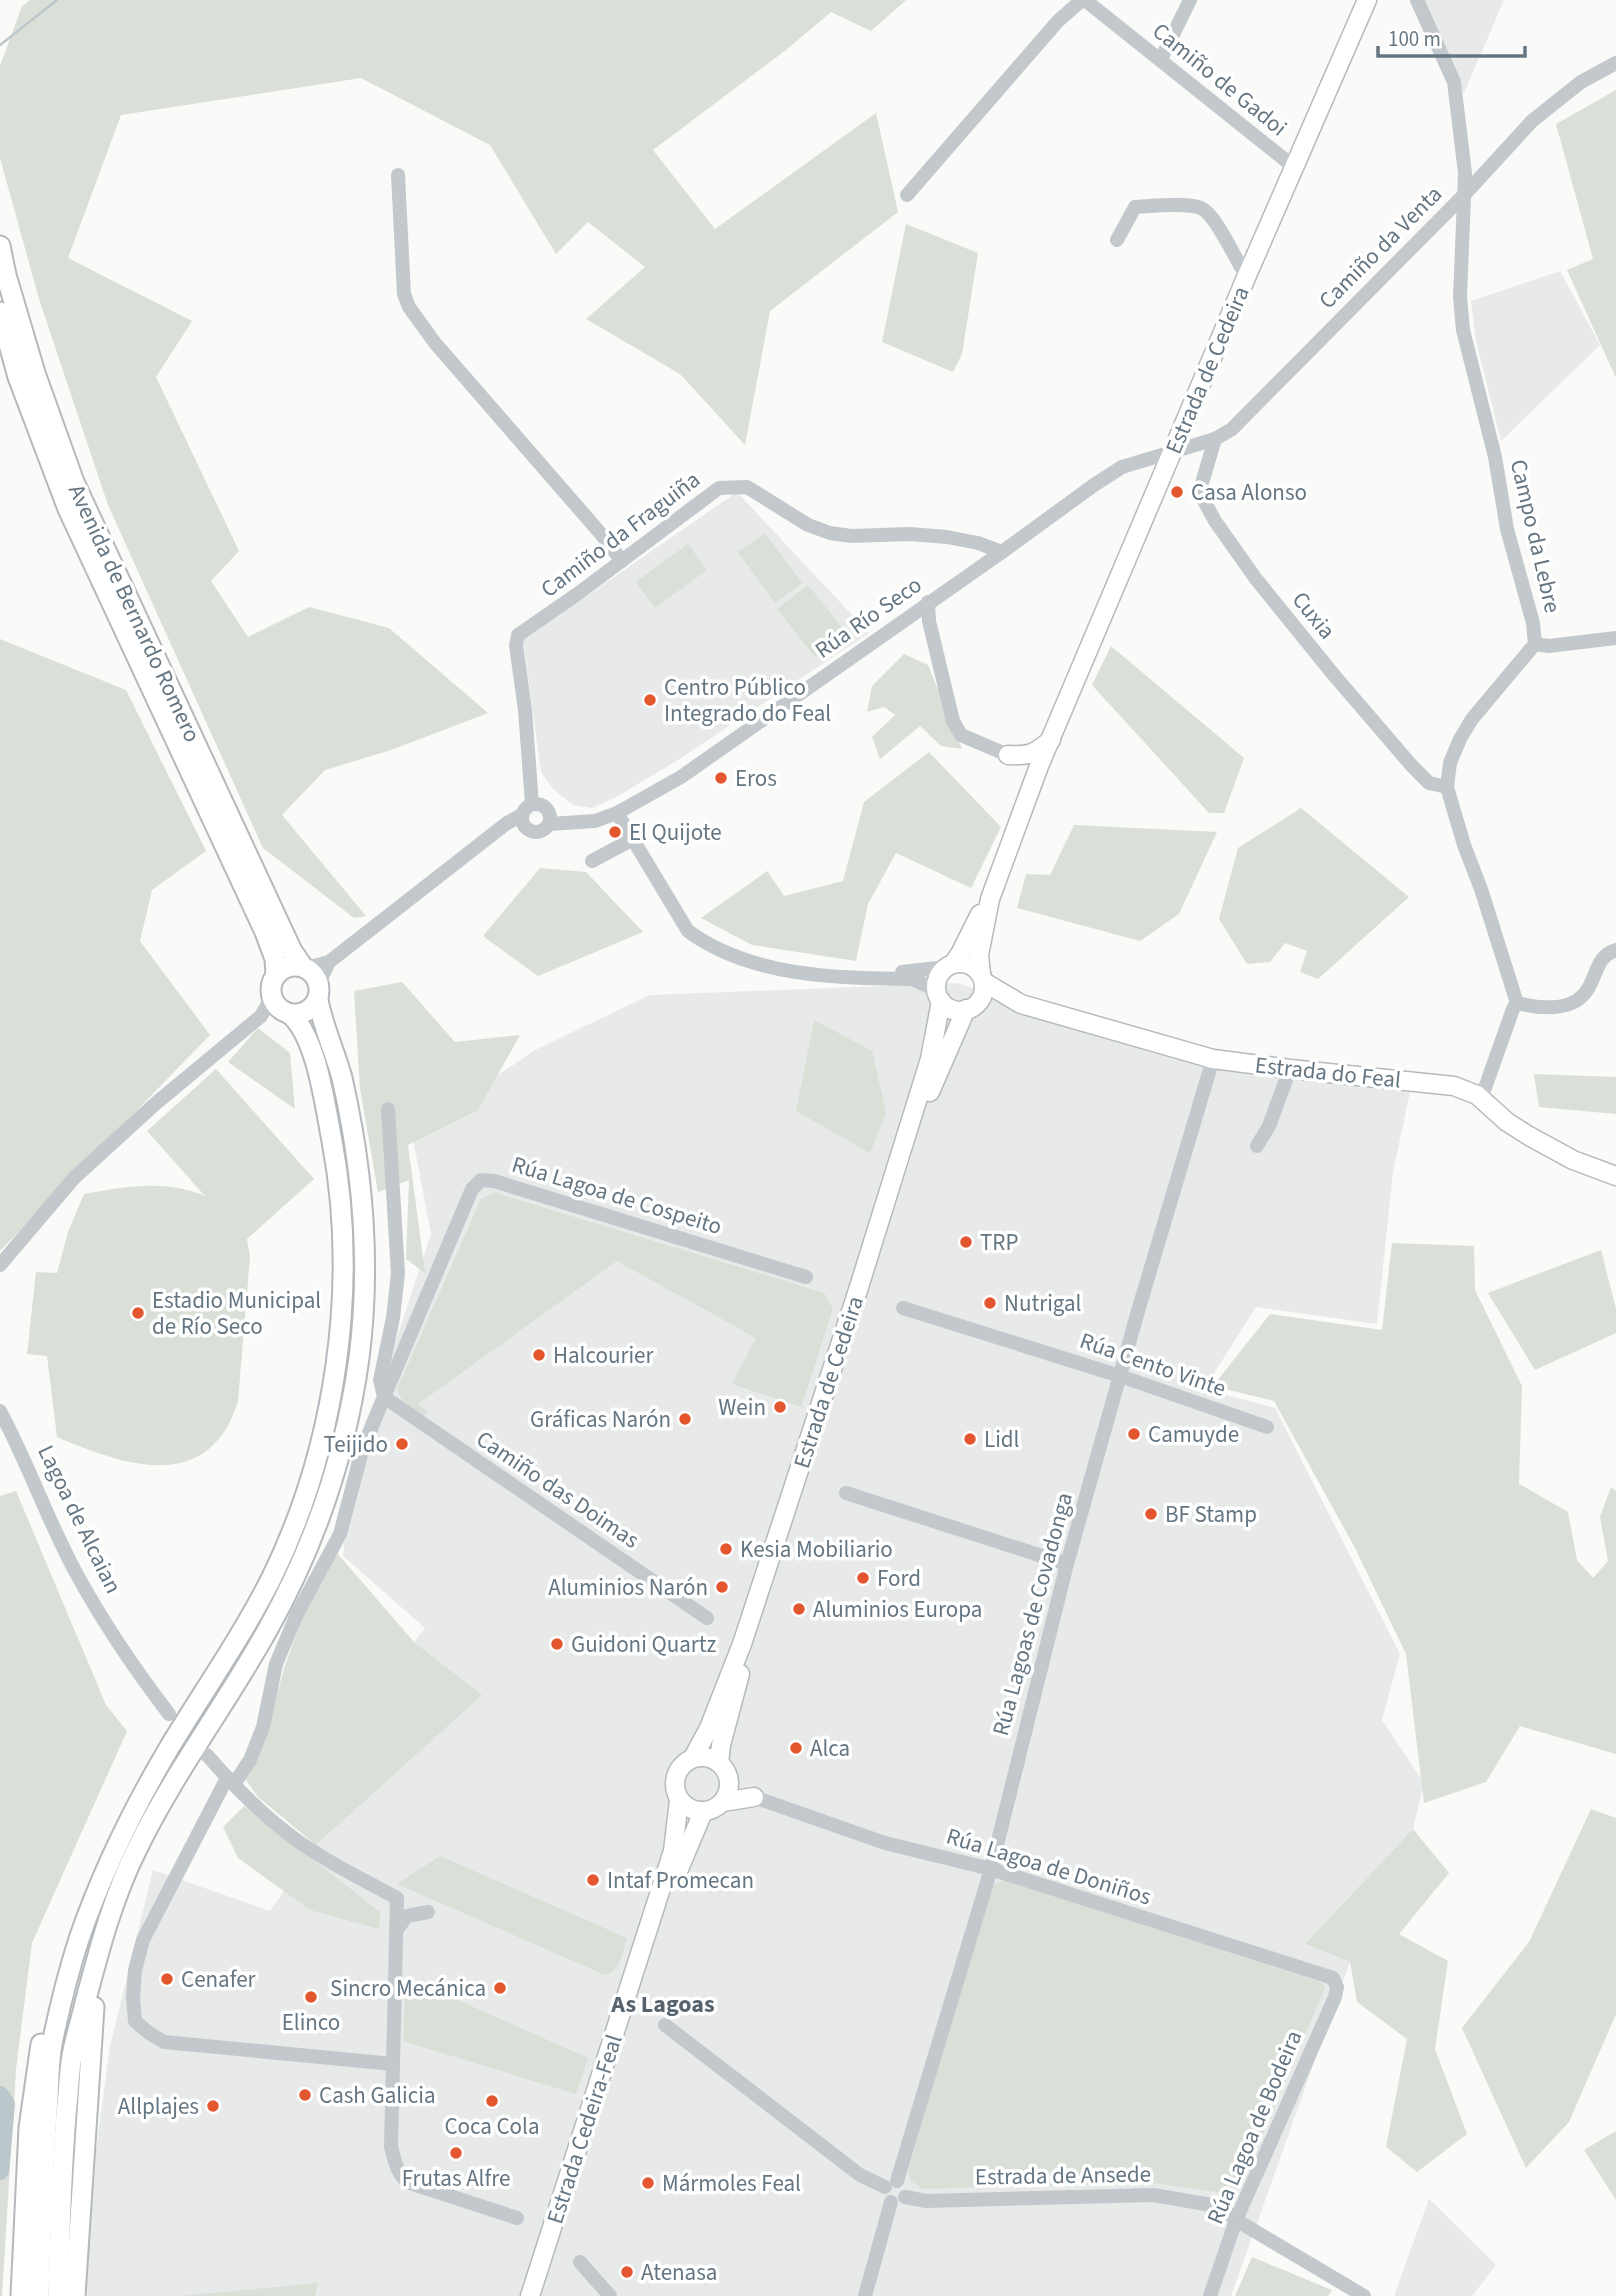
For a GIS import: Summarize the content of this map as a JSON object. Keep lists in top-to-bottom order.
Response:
{
  "streets": {
    "highway": ["Avenida de Bernardo Romero"],
    "main road": ["Estrada de Cedeira", "Estrada do Feal", "Estrada Cedeira-Feal"],
    "street": [
      "Camiño de Gadoi",
      "Camiño da Venta",
      "Camiño da Fraguiña",
      "Campo da Lebre",
      "Cuxia",
      "Rúa Río Seco",
      "Rúa Lagoa de Cospeito",
      "Rúa Cento Vinte",
      "Camiño das Doimas",
      "Lagoa de Alcaian",
      "Rúa Lagoas de Covadonga",
      "Rúa Lagoa de Doniños",
      "Rúa Lagoa de Bodeira",
      "Estrada de Ansede"
    ]
  },
  "crossings": [
    ["Camiño de Gadoi", "Estrada de Cedeira"],
    ["Camiño da Venta", "Estrada de Cedeira"],
    ["Camiño da Venta", "Campo da Lebre"],
    ["Camiño da Venta", "Cuxia"],
    ["Camiño da Venta", "Rúa Río Seco"],
    ["Estrada de Cedeira", "Rúa Río Seco"],
    ["Estrada de Cedeira", "Estrada do Feal"],
    ["Estrada de Cedeira", "Estrada Cedeira-Feal"],
    ["Camiño da Fraguiña", "Rúa Río Seco"],
    ["Campo da Lebre", "Cuxia"],
    ["Estrada do Feal", "Rúa Lagoas de Covadonga"],
    ["Rúa Lagoa de Cospeito", "Camiño das Doimas"],
    ["Rúa Cento Vinte", "Rúa Lagoas de Covadonga"],
    ["Rúa Lagoas de Covadonga", "Rúa Lagoa de Doniños"],
    ["Rúa Lagoa de Doniños", "Rúa Lagoa de Bodeira"],
    ["Rúa Lagoa de Bodeira", "Estrada de Ansede"]
  ],
  "districts": ["As Lagoas"],
  "places": [
    "Casa Alonso",
    "Centro Público Integrado do Feal",
    "Eros",
    "El Quijote",
    "TRP",
    "Nutrigal",
    "Estadio Municipal de Río Seco",
    "Halcourier",
    "Wein",
    "Gráficas Narón",
    "Camuyde",
    "Lidl",
    "Teijido",
    "BF Stamp",
    "Kesia Mobiliario",
    "Ford",
    "Aluminios Narón",
    "Aluminios Europa",
    "Guidoni Quartz",
    "Alca",
    "Intaf Promecan",
    "Cenafer",
    "Sincro Mecánica",
    "Elinco",
    "Cash Galicia",
    "Coca Cola",
    "Allplajes",
    "Frutas Alfre",
    "Mármoles Feal",
    "Atenasa"
  ],
  "scale_bar": "100 m"
}
